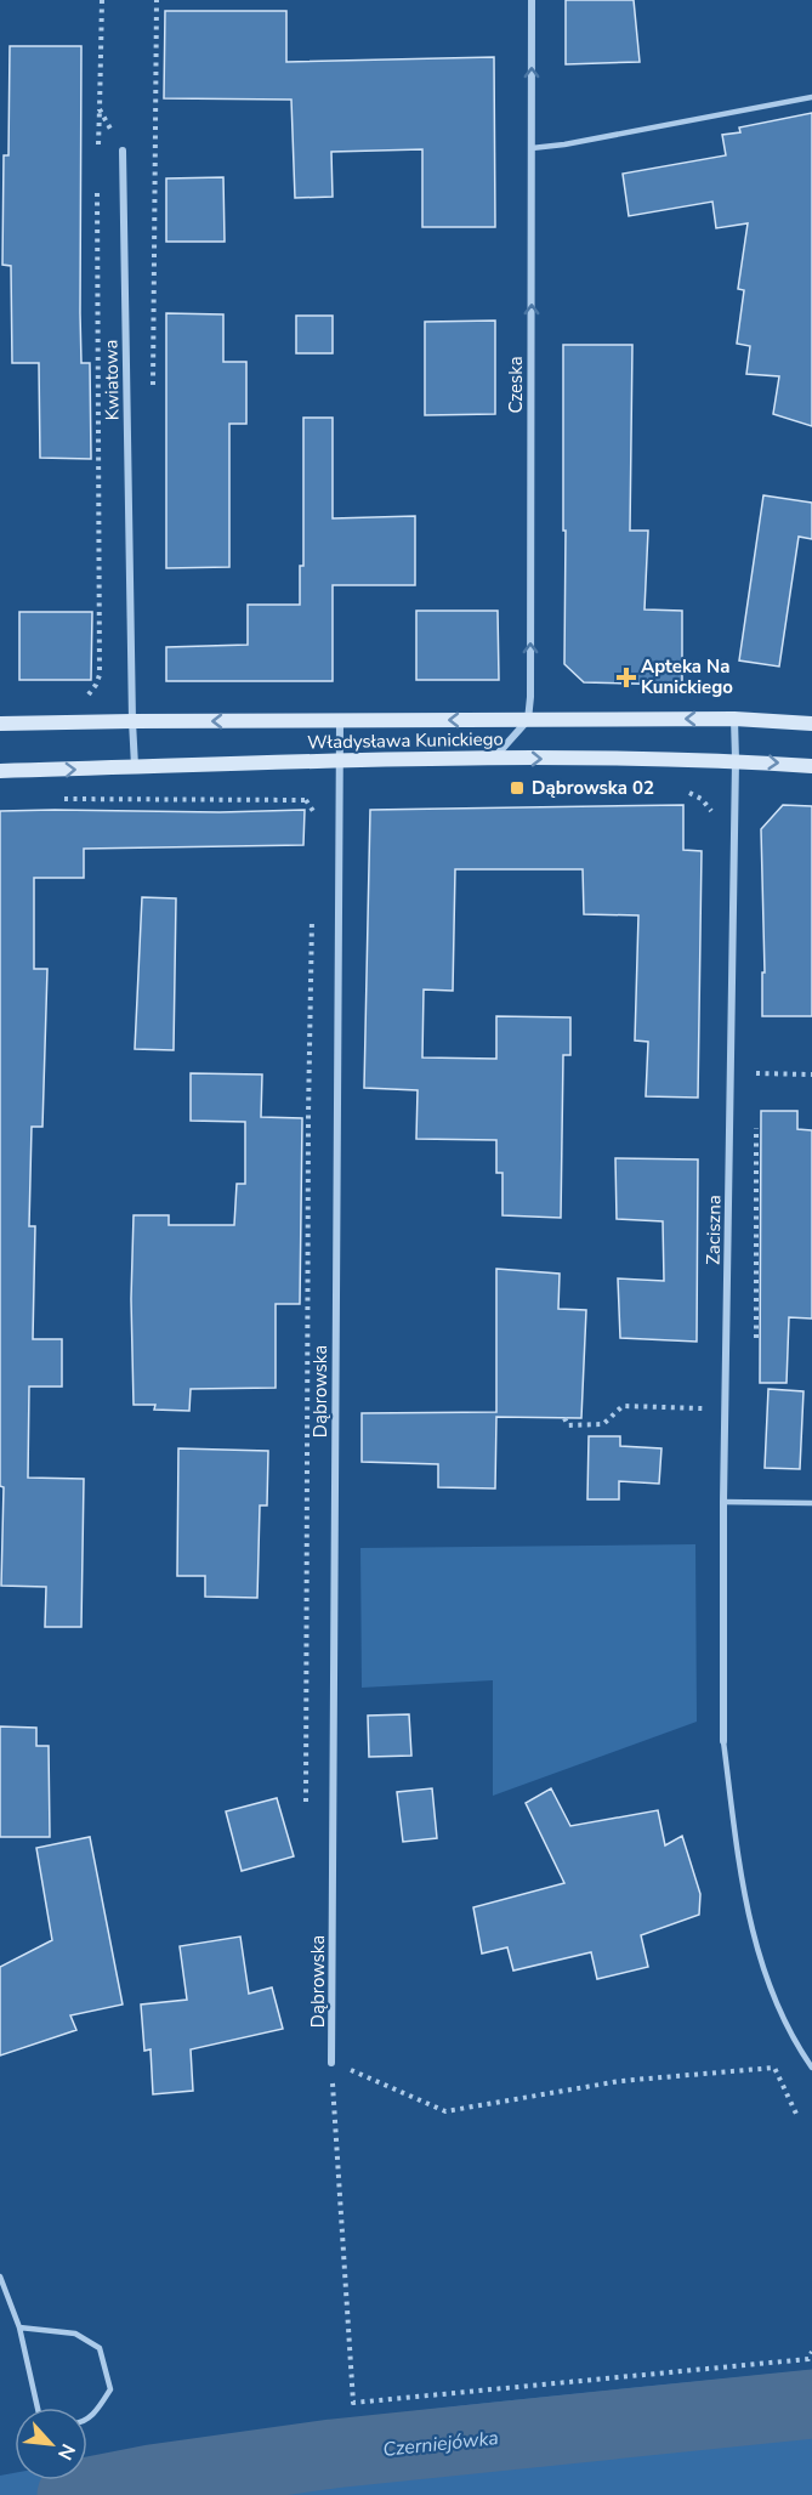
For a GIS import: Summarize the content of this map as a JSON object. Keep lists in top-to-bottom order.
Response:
{
  "streets": {
    "main road": ["Władysława Kunickiego"],
    "street": [
      "Kwiatowa",
      "Czeska",
      "Zaciszna",
      "Dąbrowska"
    ]
  },
  "crossings": [
    ["Kwiatowa", "Władysława Kunickiego"],
    ["Czeska", "Władysława Kunickiego"],
    ["Władysława Kunickiego", "Zaciszna"],
    ["Władysława Kunickiego", "Dąbrowska"]
  ],
  "one_way": ["Czeska"],
  "water": ["Czerniejówka"],
  "places": {
    "health": ["Apteka Na Kunickiego"],
    "transit": ["Dąbrowska 02"]
  },
  "north": "bottom right"
}
